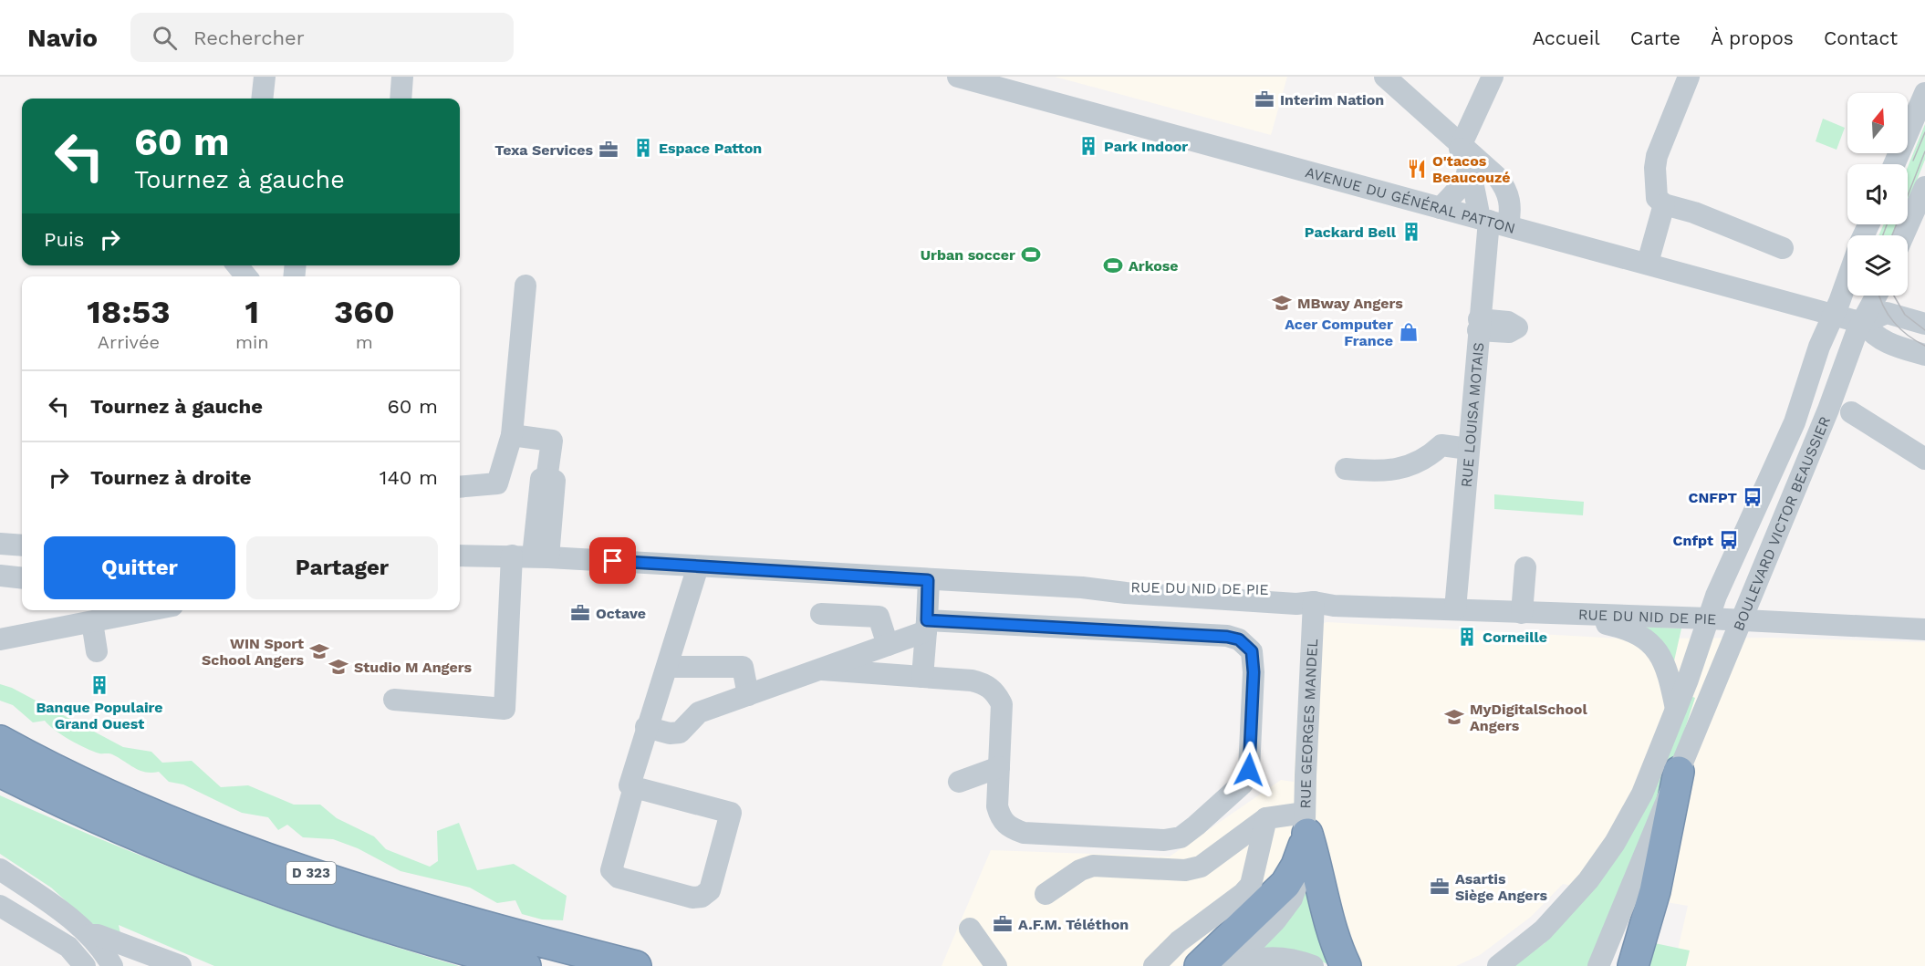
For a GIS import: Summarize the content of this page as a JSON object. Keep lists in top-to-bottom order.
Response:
{
  "streets": {
    "highway": ["D 323"],
    "street": [
      "AVENUE DU GÉNÉRAL PATTON",
      "RUE LOUISA MOTAIS",
      "BOULEVARD VICTOR BEAUSSIER",
      "RUE DU NID DE PIE",
      "RUE GEORGES MANDEL"
    ]
  },
  "crossings": [
    ["AVENUE DU GÉNÉRAL PATTON", "RUE LOUISA MOTAIS"],
    ["AVENUE DU GÉNÉRAL PATTON", "BOULEVARD VICTOR BEAUSSIER"],
    ["RUE LOUISA MOTAIS", "RUE DU NID DE PIE"],
    ["BOULEVARD VICTOR BEAUSSIER", "RUE DU NID DE PIE"],
    ["RUE DU NID DE PIE", "RUE GEORGES MANDEL"]
  ],
  "places": {
    "office": [
      "Interim Nation",
      "Texa Services",
      "Octave",
      "Asartis Siège Angers",
      "A.F.M. Téléthon"
    ],
    "building": [
      "Park Indoor",
      "Espace Patton",
      "Packard Bell",
      "Corneille",
      "Banque Populaire Grand Ouest"
    ],
    "restaurant": ["O'tacos Beaucouzé"],
    "sports": ["Urban soccer", "Arkose"],
    "school or university": [
      "MBway Angers",
      "WIN Sport School Angers",
      "Studio M Angers",
      "MyDigitalSchool Angers"
    ],
    "shop": ["Acer Computer France"],
    "bus stop": ["CNFPT", "Cnfpt"]
  },
  "north": "top",
  "page": {
    "header": "Navio",
    "search": "Rechercher",
    "nav": [
      "Accueil",
      "Carte",
      "À propos",
      "Contact"
    ],
    "turn": ["60 m", "Tournez à gauche"],
    "then": "Puis",
    "eta": [
      "18:53",
      "Arrivée",
      "1",
      "min",
      "360",
      "m"
    ],
    "list": [
      {
        "name": "Tournez à gauche",
        "value": "60 m"
      },
      {
        "name": "Tournez à droite",
        "value": "140 m"
      }
    ],
    "buttons": ["Quitter", "Partager"]
  }
}
